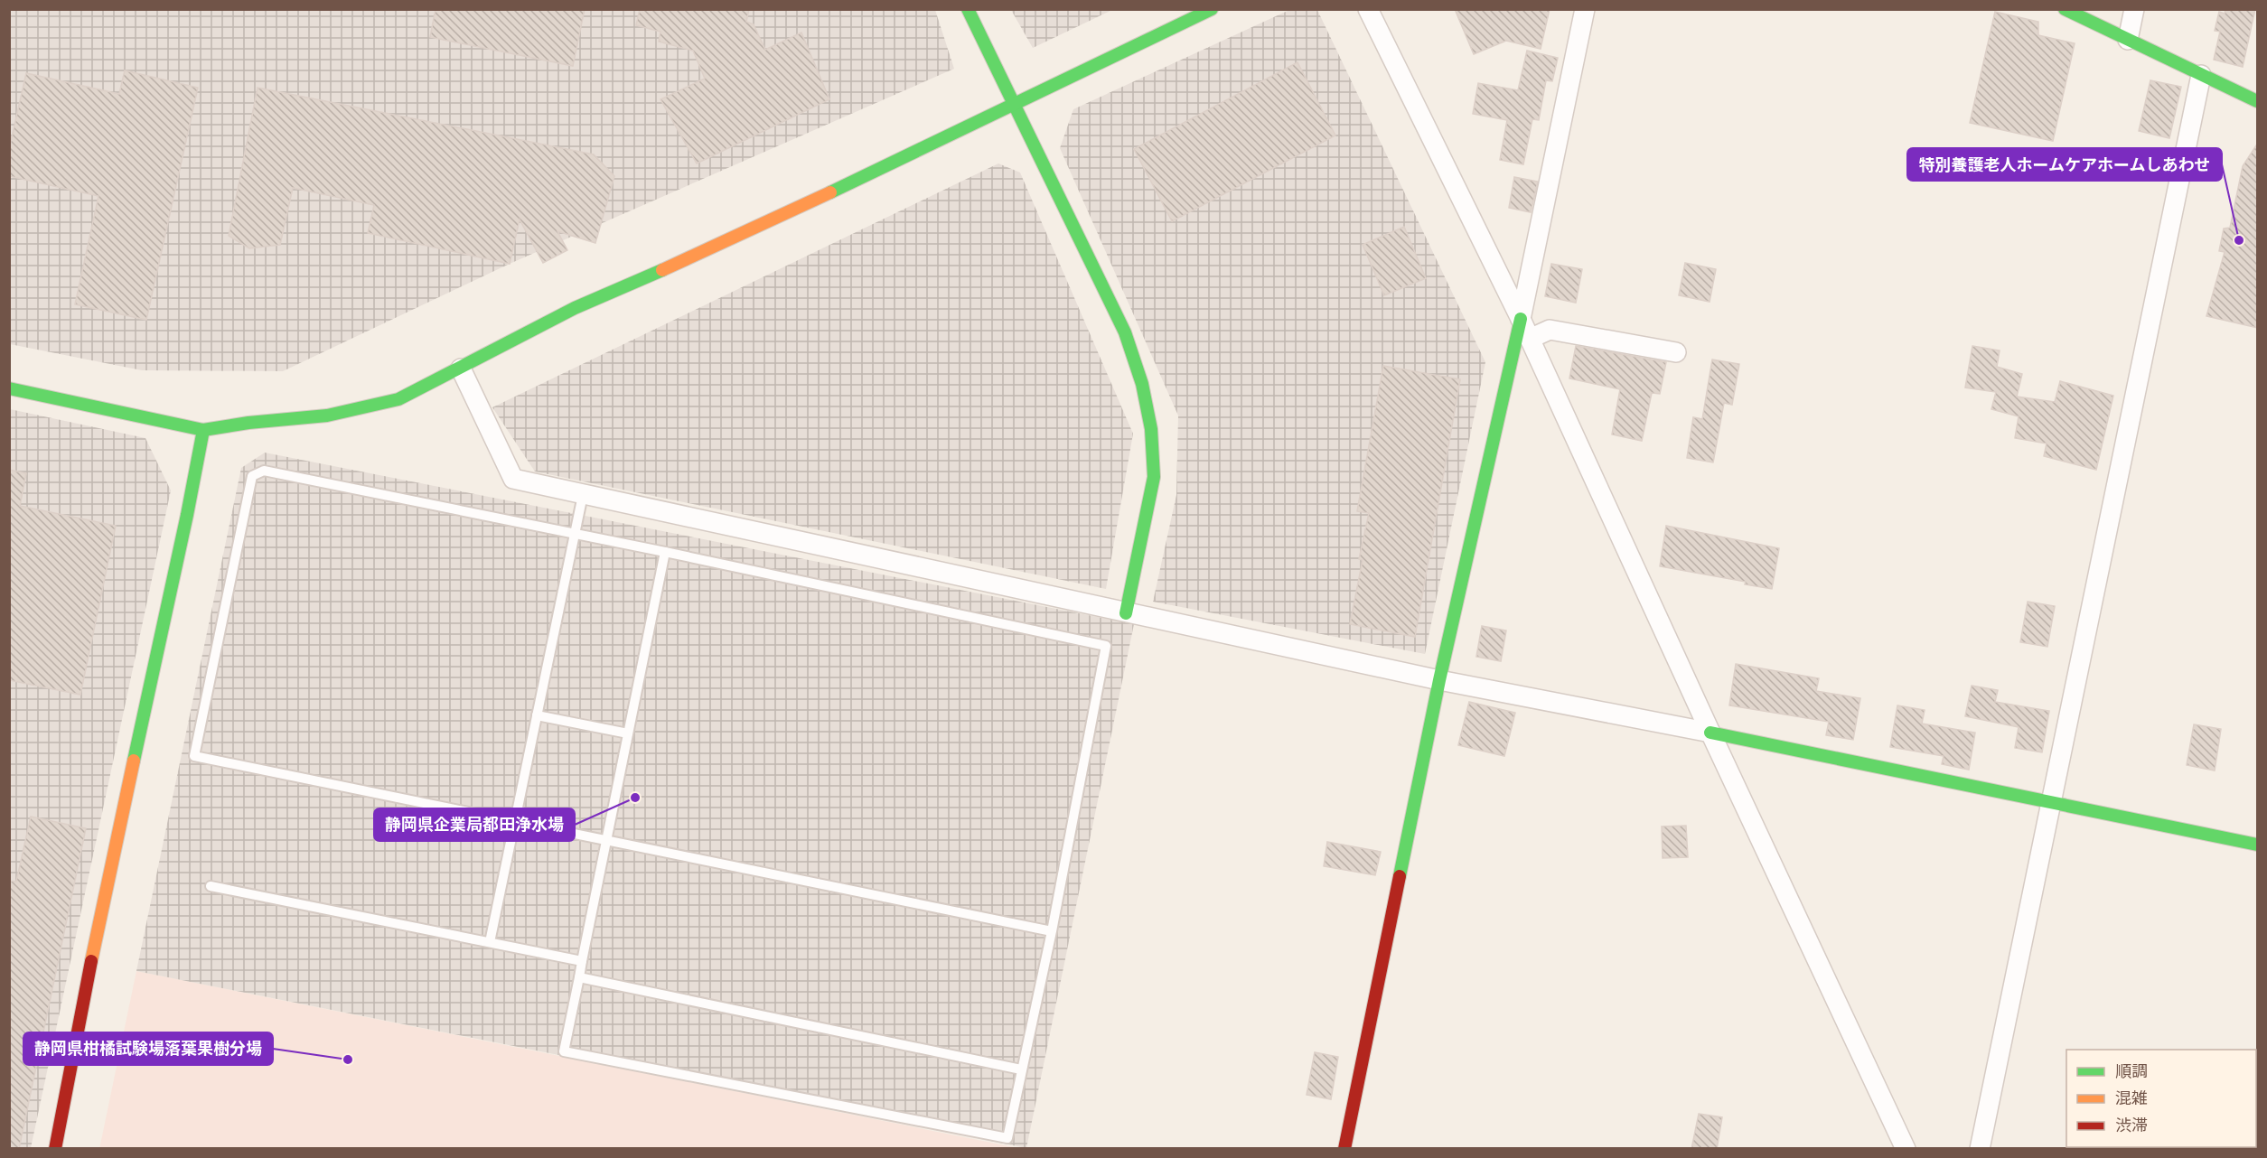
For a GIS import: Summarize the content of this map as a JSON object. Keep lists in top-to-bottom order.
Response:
{
  "places": ["特別養護老人ホームケアホームしあわせ", "静岡県企業局都田浄水場", "静岡県柑橘試験場落葉果樹分場"],
  "legend": ["順調", "混雑", "渋滞"]
}
